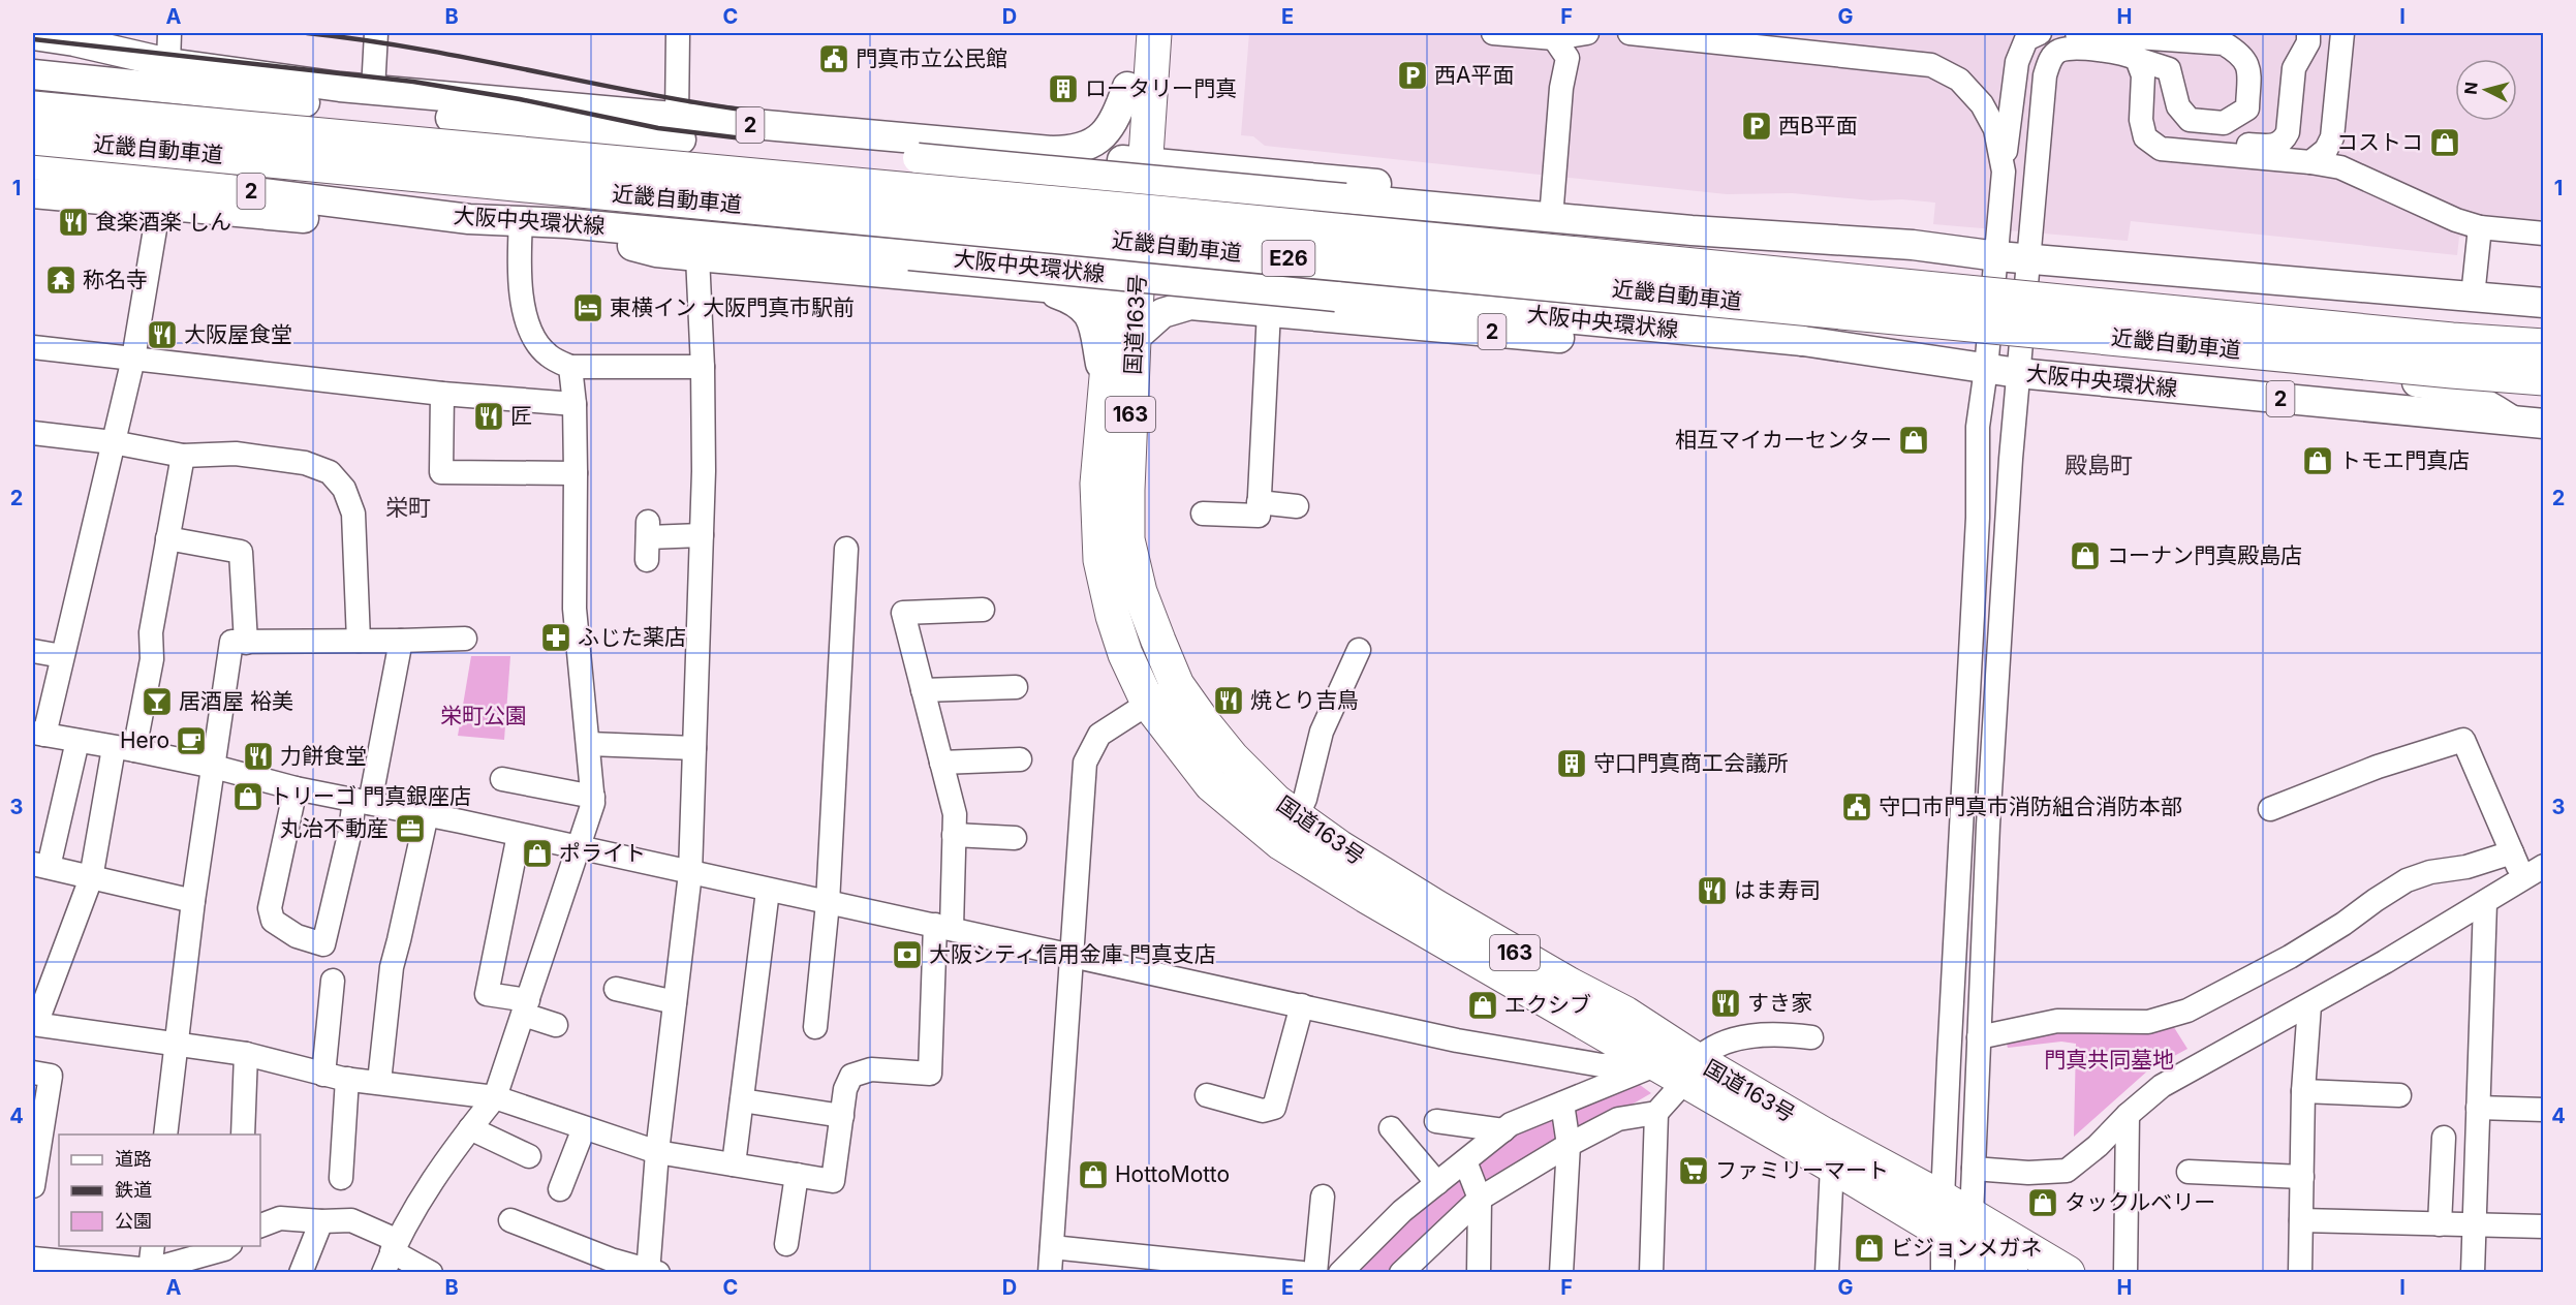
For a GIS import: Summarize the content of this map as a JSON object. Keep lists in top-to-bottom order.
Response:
{
  "streets": {
    "highway": [
      "近畿自動車道",
      "E26",
      "国道163号",
      "163"
    ],
    "main road": ["2", "大阪中央環状線"]
  },
  "crossings": [
    ["2", "大阪中央環状線"],
    ["2", "国道163号"]
  ],
  "districts": ["殿島町", "栄町"],
  "parks": ["栄町公園", "門真共同墓地"],
  "places": {
    "public building": ["門真市立公民館", "守口市門真市消防組合消防本部"],
    "parking": ["西A平面", "西B平面"],
    "building": ["ロータリー門真", "守口門真商工会議所"],
    "shop": [
      "コストコ",
      "相互マイカーセンター",
      "トモエ門真店",
      "コーナン門真殿島店",
      "トリーゴ 門真銀座店",
      "ポライト",
      "エクシブ",
      "HottoMotto",
      "タックルベリー",
      "ビジョンメガネ"
    ],
    "restaurant": [
      "食楽酒楽 しん",
      "大阪屋食堂",
      "匠",
      "焼とり吉鳥",
      "力餅食堂",
      "はま寿司",
      "すき家"
    ],
    "temple": ["称名寺"],
    "hotel": ["東横イン 大阪門真市駅前"],
    "pharmacy": ["ふじた薬店"],
    "bar": ["居酒屋 裕美"],
    "cafe": ["Hero"],
    "office": ["丸治不動産"],
    "bank": ["大阪シティ信用金庫 門真支店"],
    "supermarket": ["ファミリーマート"]
  },
  "legend": ["道路", "鉄道", "公園"],
  "north": "left",
  "grid": {
    "columns": [
      "A",
      "B",
      "C",
      "D",
      "E",
      "F",
      "G",
      "H",
      "I"
    ],
    "rows": [
      "1",
      "2",
      "3",
      "4"
    ]
  }
}
